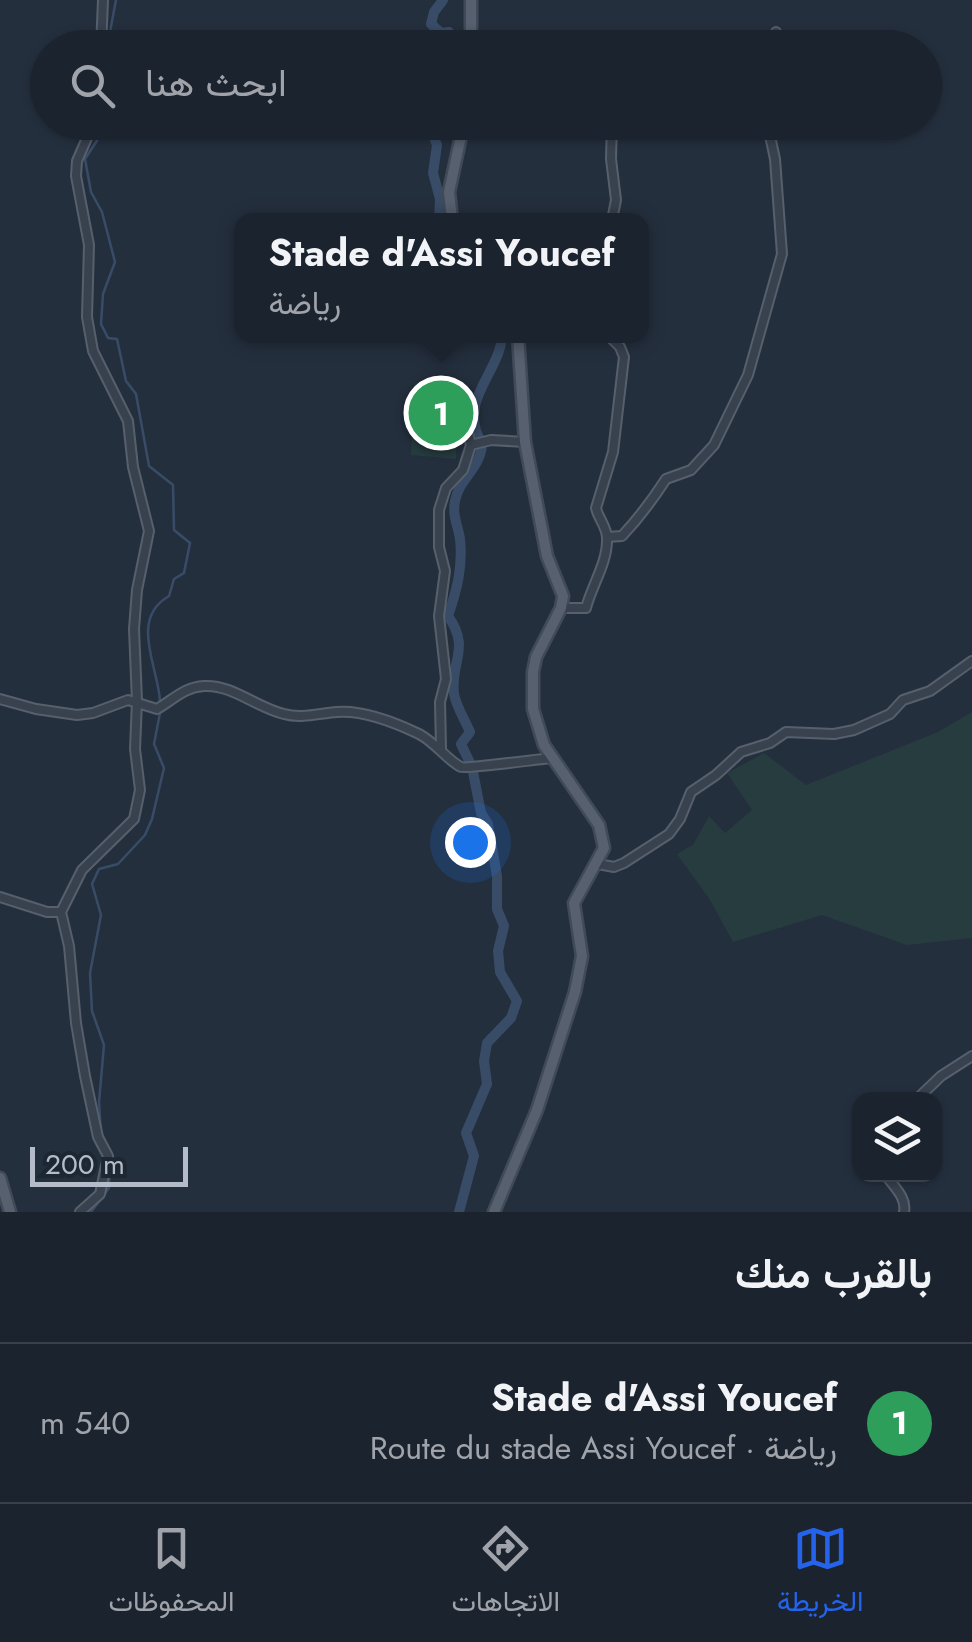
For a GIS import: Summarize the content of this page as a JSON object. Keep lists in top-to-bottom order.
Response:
{
  "scale_bar": "200 m",
  "page": {
    "search": "ابحث هنا",
    "popup": ["Stade d'Assi Youcef", "رياضة"],
    "pins": "1",
    "scale": "200 m",
    "heading": "بالقرب منك",
    "list": [
      {
        "mark": "1",
        "name": "Stade d'Assi Youcef",
        "note": "رياضة · Route du stade Assi Youcef",
        "value": "540 m"
      }
    ],
    "nav": ["الخريطة", "الاتجاهات", "المحفوظات"]
  }
}
